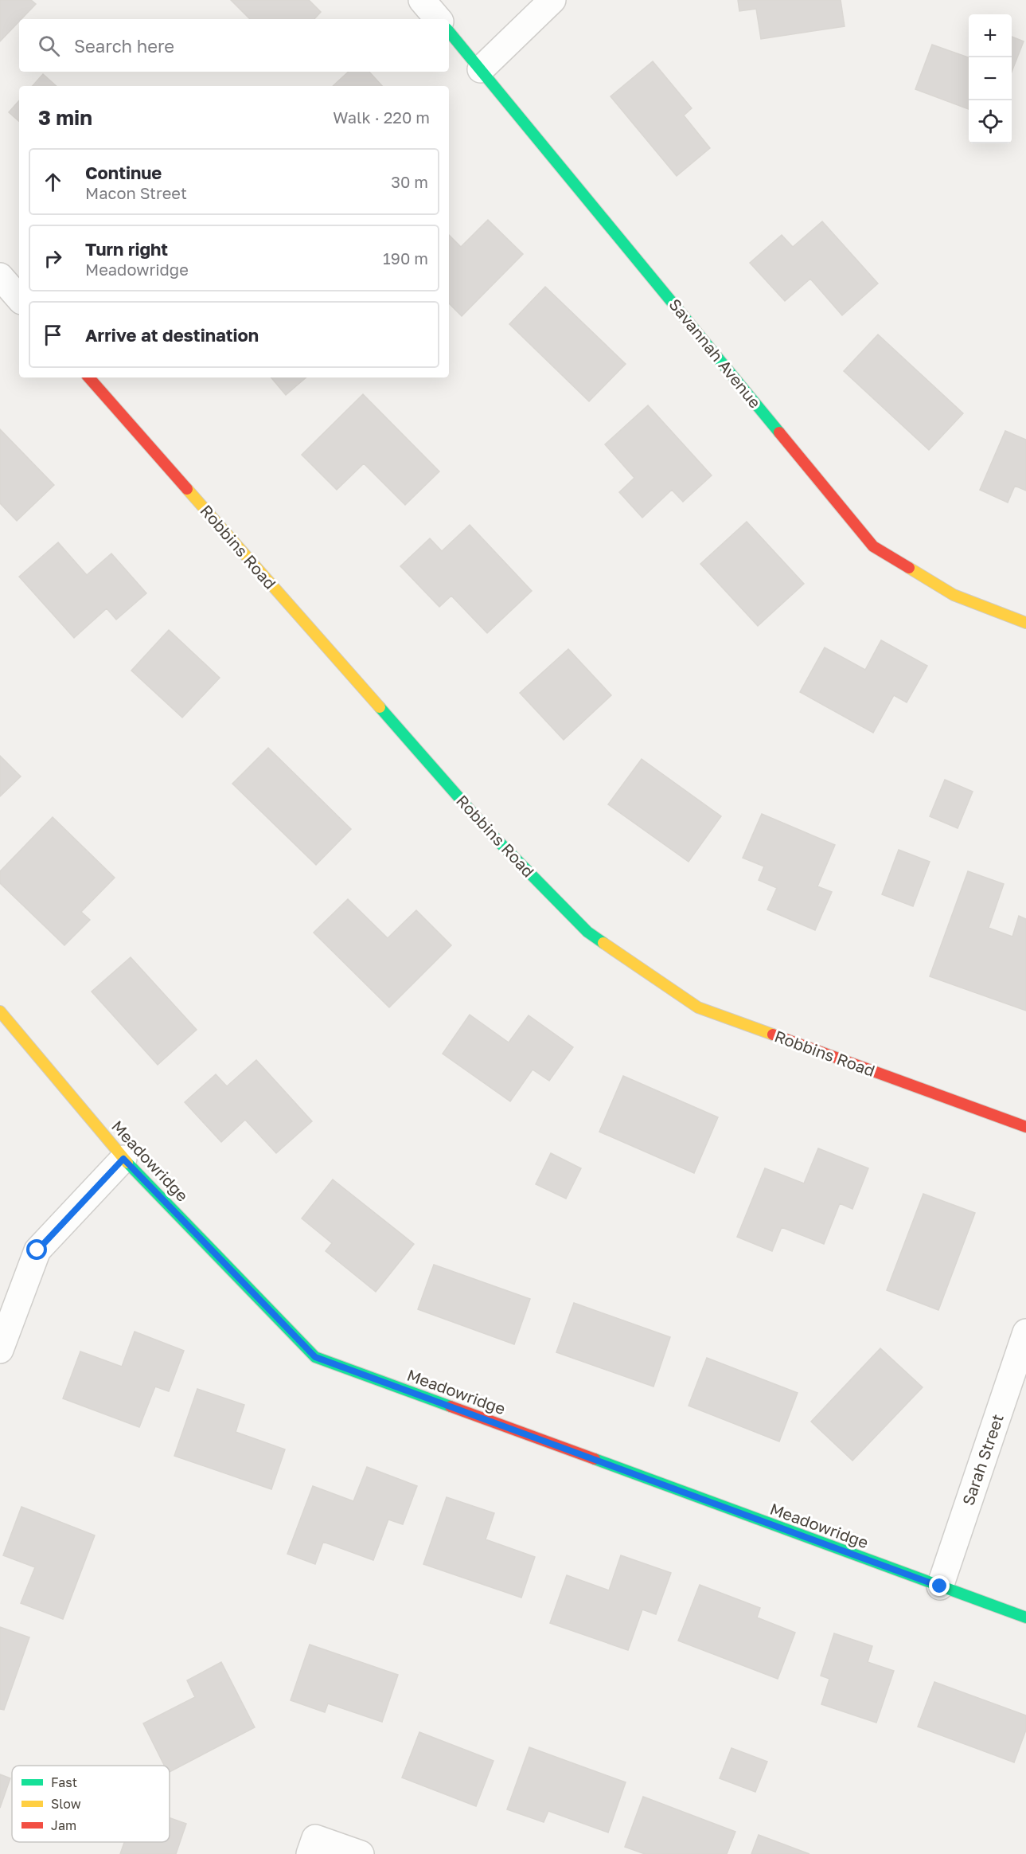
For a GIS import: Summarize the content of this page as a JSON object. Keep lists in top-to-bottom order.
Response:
{
  "streets": {
    "street": [
      "Savannah Avenue",
      "Robbins Road",
      "Meadowridge",
      "Sarah Street"
    ]
  },
  "crossings": [
    ["Meadowridge", "Sarah Street"]
  ],
  "legend": ["Fast", "Slow", "Jam"],
  "page": {
    "map_buttons": ["+", "−"],
    "search": "Search here",
    "heading": ["3 min", "Walk · 220 m"],
    "list": [
      ["Continue", "Macon Street", "30 m"],
      ["Turn right", "Meadowridge", "190 m"],
      "Arrive at destination"
    ]
  }
}
